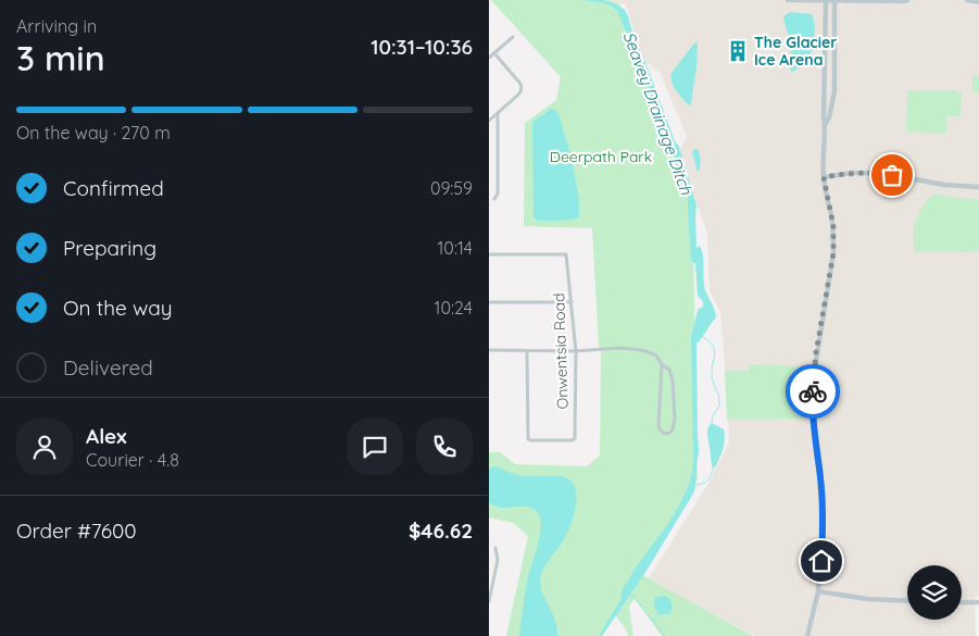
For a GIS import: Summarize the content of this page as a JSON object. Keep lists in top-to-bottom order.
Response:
{
  "streets": {
    "street": ["Onwentsia Road"]
  },
  "water": ["Seavey Drainage Ditch"],
  "parks": ["Deerpath Park"],
  "places": {
    "building": ["The Glacier Ice Arena"]
  },
  "page": {
    "heading": ["3 min", "Arriving in", "10:31–10:36"],
    "panel": [
      "Alex",
      "Courier · 4.8",
      "Order #7600",
      "$46.62"
    ],
    "bar": "On the way · 270 m",
    "list": [
      ["Confirmed", "09:59"],
      ["Preparing", "10:14"],
      ["On the way", "10:24"],
      "Delivered"
    ]
  }
}
